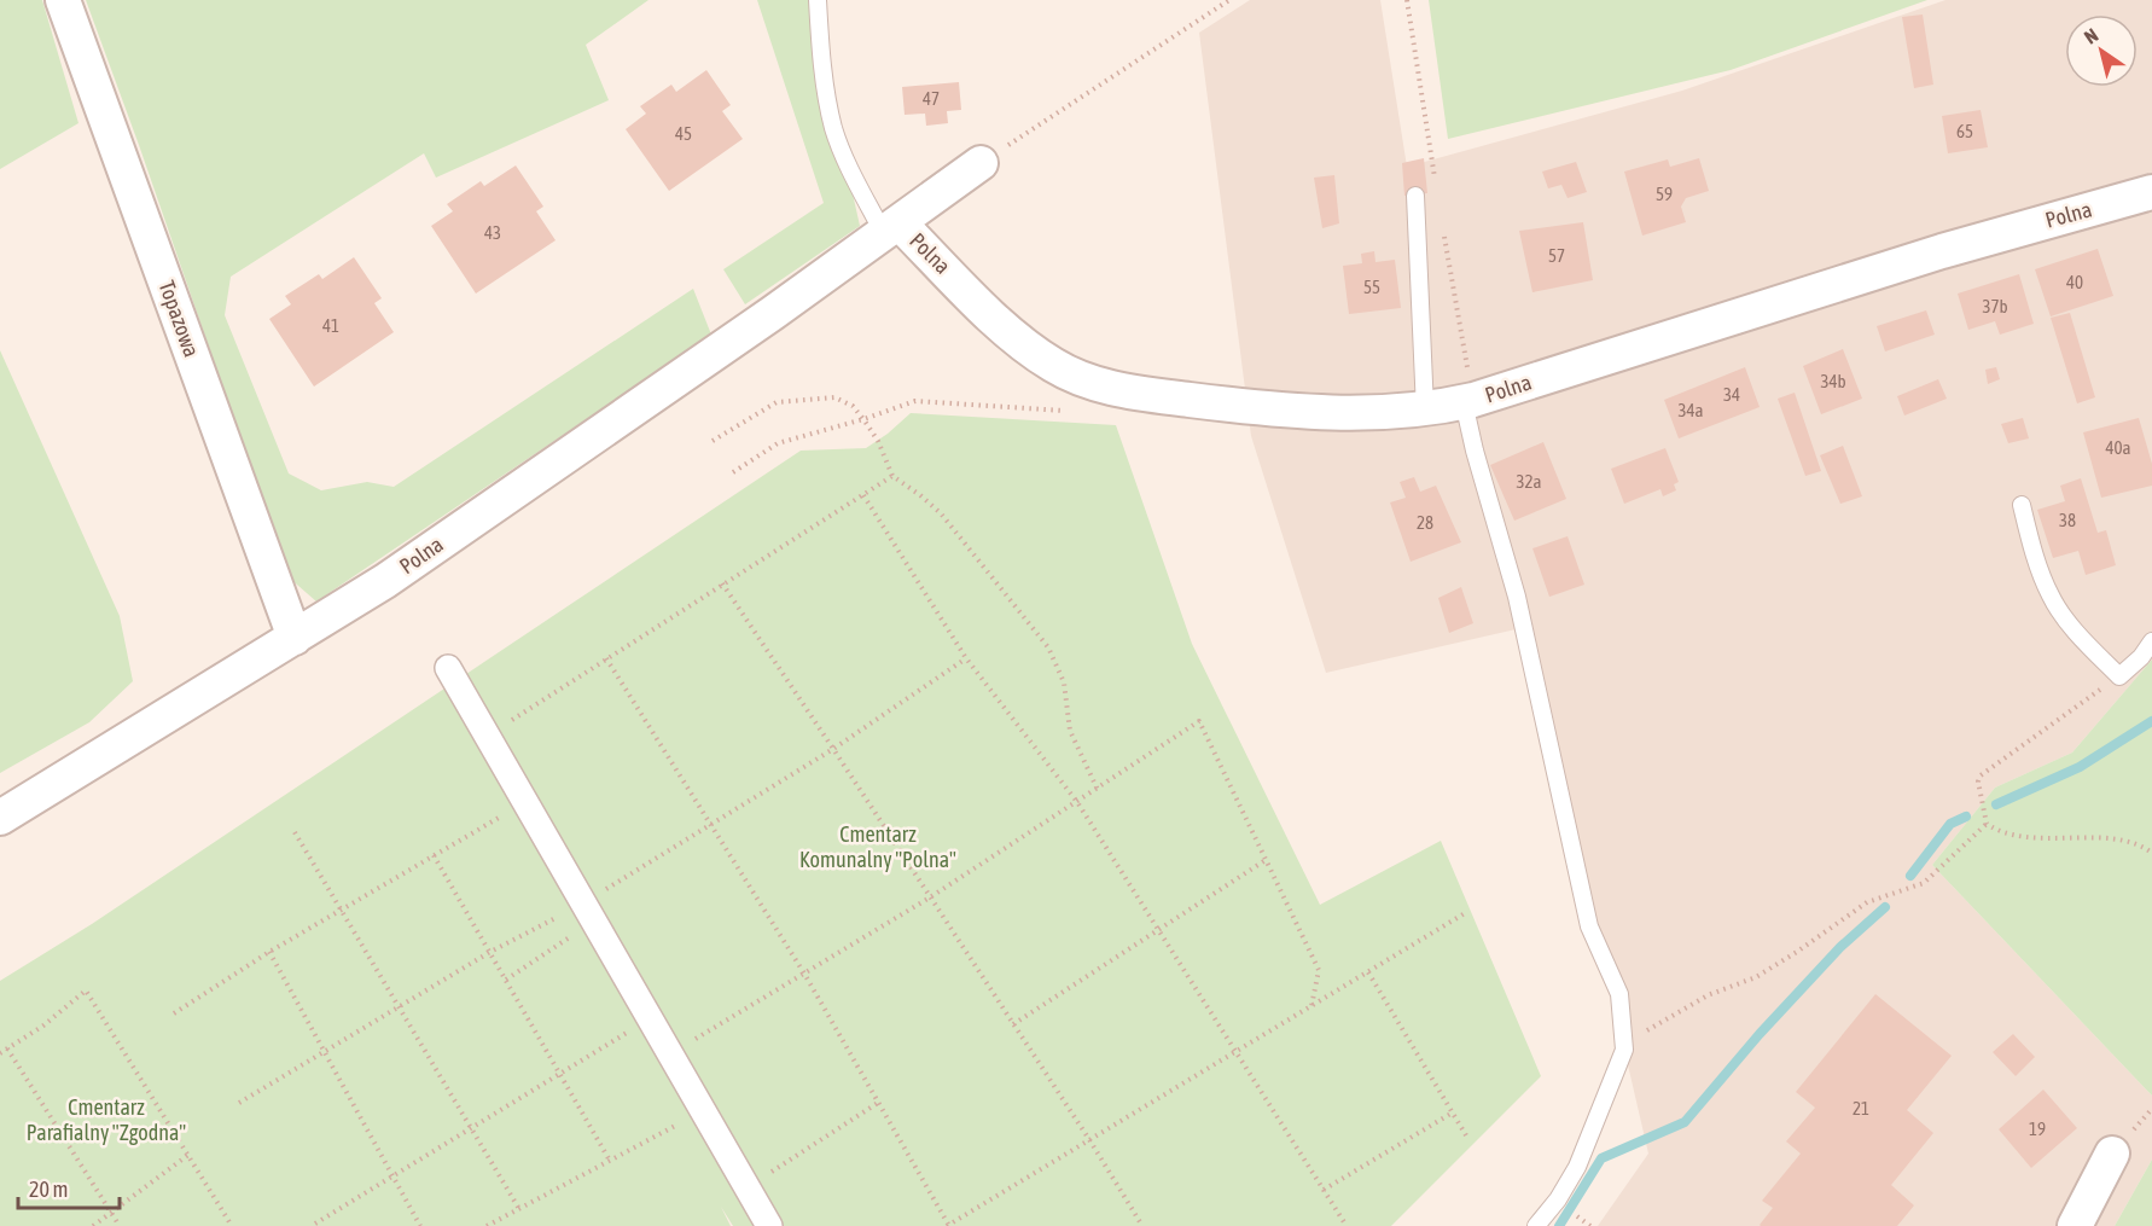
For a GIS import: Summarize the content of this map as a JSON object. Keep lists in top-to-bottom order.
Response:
{
  "streets": {
    "street": ["Polna", "Topazowa"]
  },
  "crossings": [
    ["Polna", "Topazowa"]
  ],
  "parks": ["Cmentarz Komunalny \"Polna\"", "Cmentarz Parafialny \"Zgodna\""],
  "house_numbers": [
    "47",
    "65",
    "45",
    "59",
    "43",
    "57",
    "40",
    "55",
    "37b",
    "41",
    "34b",
    "34",
    "34a",
    "40a",
    "32a",
    "38",
    "28",
    "21",
    "19"
  ],
  "scale_bar": "20 m",
  "north": "top left"
}
